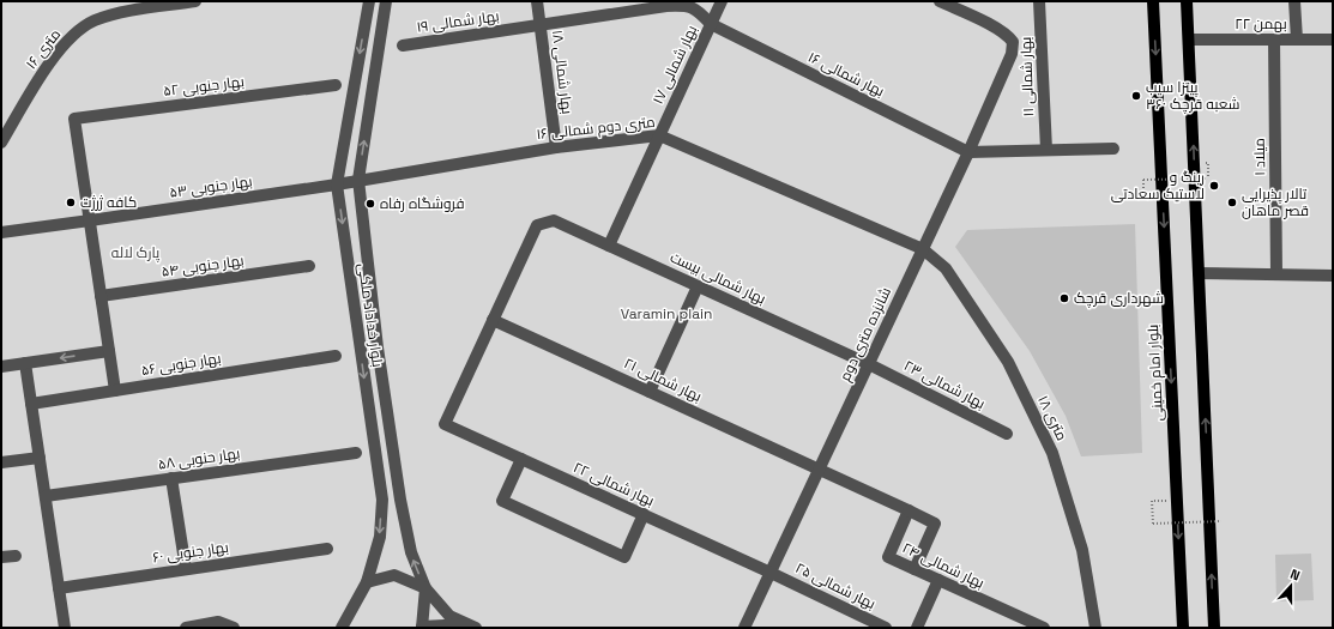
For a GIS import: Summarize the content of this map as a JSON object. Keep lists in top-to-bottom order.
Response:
{
  "streets": {
    "main road": ["بلوار امام خمینی"],
    "street": [
      "بهار شمالی ۱۹",
      "۲۲ بهمن",
      "۱۶ متری",
      "بهار شمالی ۱۷",
      "بهار شمالی ۱۸",
      "بهار شمالی ۱۶",
      "بهار شمالی ۱۱",
      "بهار جنوبی ۵۲",
      "۱۶ متری دوم شمالی",
      "میلاد ۱",
      "بهار جنوبی ۵۳",
      "بهار جنوبی ۵۴",
      "بهار شمالی بیست",
      "بلوار خداداد ملکی",
      "شانزده متری دوم",
      "بهار جنوبی ۵۶",
      "بهار شمالی ۲۱",
      "بهار شمالی ۲۳",
      "۱۸ متری",
      "بهار حنوبی ۵۸",
      "بهار شمالی ۲۲",
      "بهار جنوبی ۶۰",
      "بهار شمالی ۲۴",
      "بهار شمالی ۲۵"
    ]
  },
  "crossings": [
    ["بهار شمالی ۱۹", "بهار شمالی ۱۷"],
    ["بهار شمالی ۱۹", "بهار شمالی ۱۸"],
    ["بهار شمالی ۱۹", "بهار شمالی ۱۶"],
    ["۲۲ بهمن", "میلاد ۱"],
    ["بهار شمالی ۱۷", "بهار شمالی ۱۶"],
    ["بهار شمالی ۱۷", "۱۶ متری دوم شمالی"],
    ["بهار شمالی ۱۷", "بهار شمالی بیست"],
    ["بهار شمالی ۱۸", "۱۶ متری دوم شمالی"],
    ["بهار شمالی ۱۶", "شانزده متری دوم"],
    ["بهار جنوبی ۵۲", "بهار جنوبی ۵۳"],
    ["۱۶ متری دوم شمالی", "بهار جنوبی ۵۳"],
    ["۱۶ متری دوم شمالی", "بلوار خداداد ملکی"],
    ["۱۶ متری دوم شمالی", "شانزده متری دوم"],
    ["۱۶ متری دوم شمالی", "۱۸ متری"],
    ["بهار جنوبی ۵۳", "بلوار خداداد ملکی"],
    ["بهار شمالی بیست", "شانزده متری دوم"],
    ["بهار شمالی بیست", "بهار شمالی ۲۱"],
    ["بهار شمالی بیست", "بهار شمالی ۲۳"],
    ["بهار شمالی بیست", "بهار شمالی ۲۲"],
    ["شانزده متری دوم", "بهار شمالی ۲۱"],
    ["شانزده متری دوم", "بهار شمالی ۲۳"],
    ["شانزده متری دوم", "۱۸ متری"],
    ["شانزده متری دوم", "بهار شمالی ۲۲"],
    ["شانزده متری دوم", "بهار شمالی ۲۵"],
    ["بهار شمالی ۲۱", "بهار شمالی ۲۲"],
    ["بهار شمالی ۲۲", "بهار شمالی ۲۵"]
  ],
  "parks": ["پارک لاله", "Varamin plain"],
  "places": [
    "پیتزا سیب ۳۶۰ شعبه قرچک",
    "رینگ و لاستیک سعادتی",
    "کافه ژرژت",
    "تالار پذیرایی قصر ماهان",
    "فروشگاه رفاه",
    "شهرداری قرچک"
  ],
  "north": "top"
}
